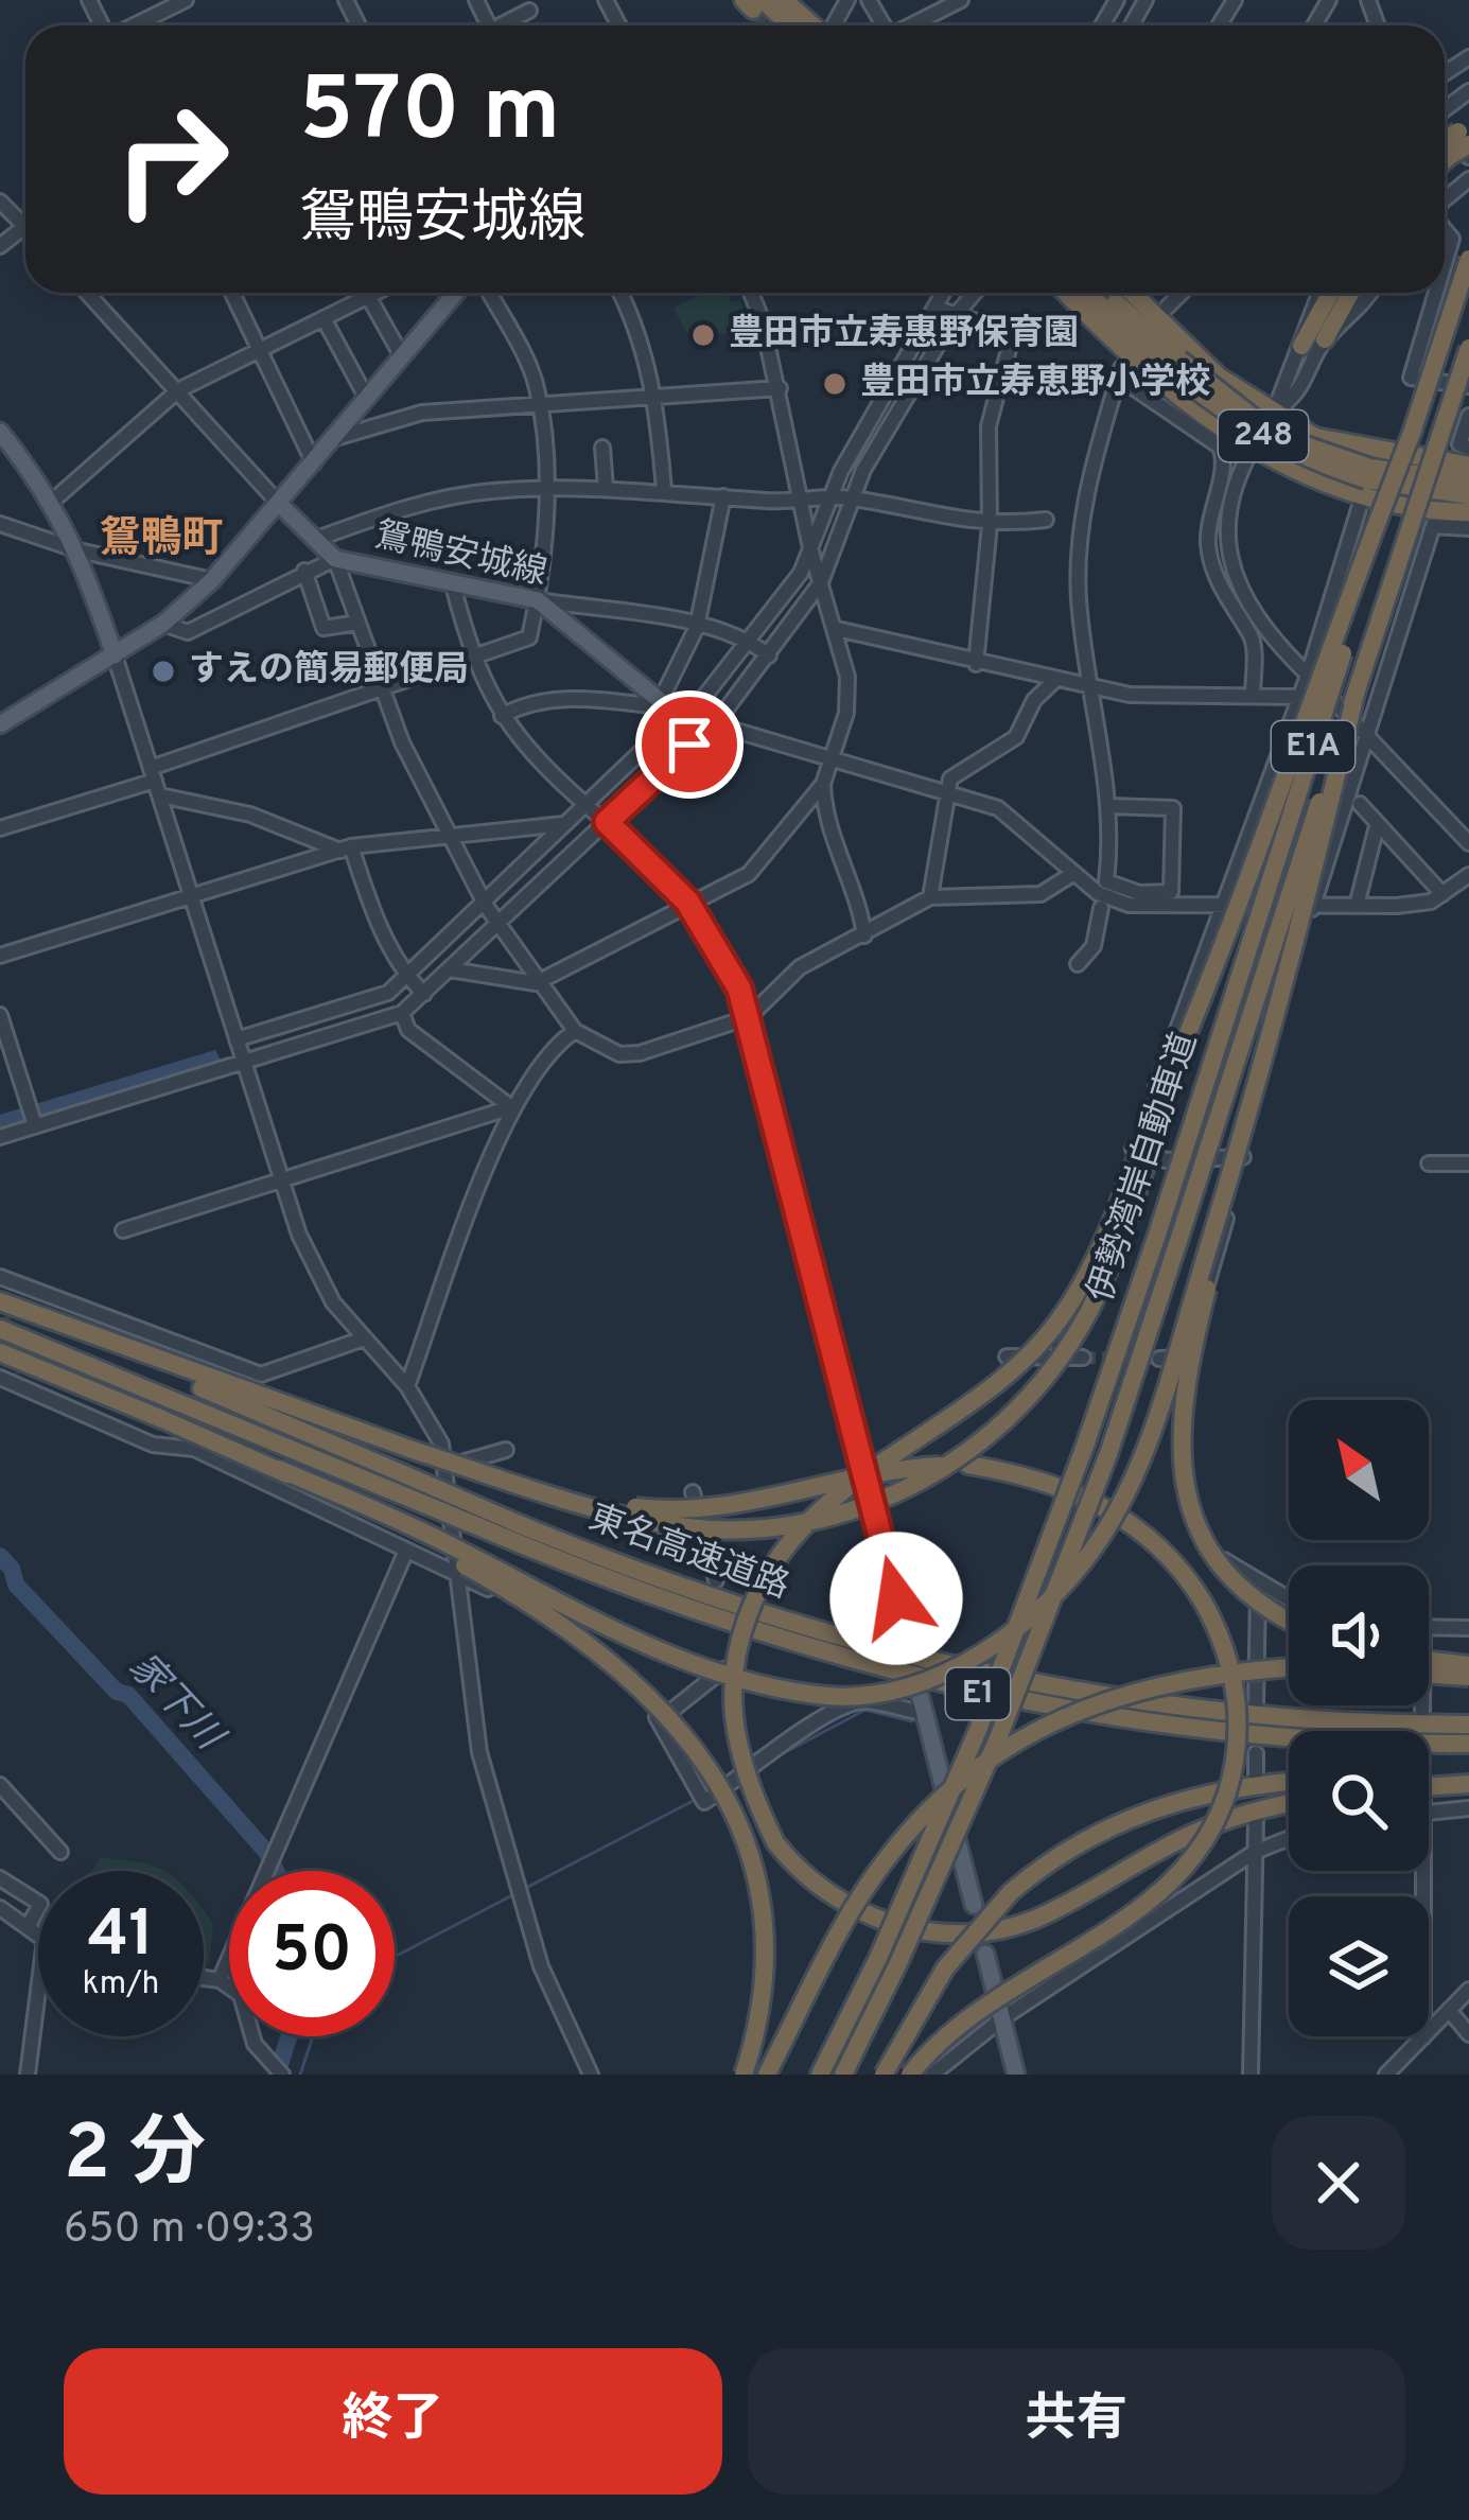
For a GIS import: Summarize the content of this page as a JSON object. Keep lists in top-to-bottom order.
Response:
{
  "streets": {
    "highway": [
      "248",
      "E1A",
      "伊勢湾岸自動車道",
      "東名高速道路",
      "E1"
    ],
    "main road": ["鴛鴨安城線"]
  },
  "districts": ["鴛鴨町"],
  "water": ["家下川"],
  "places": ["豊田市立寿惠野保育園", "豊田市立寿恵野小学校", "すえの簡易郵便局"],
  "north": "top left",
  "page": {
    "turn": ["570 m", "鴛鴨安城線"],
    "speed": "41 km/h",
    "limit": "50",
    "heading": ["2 分", "650 m · 09:33"],
    "buttons": ["終了", "共有"]
  }
}
